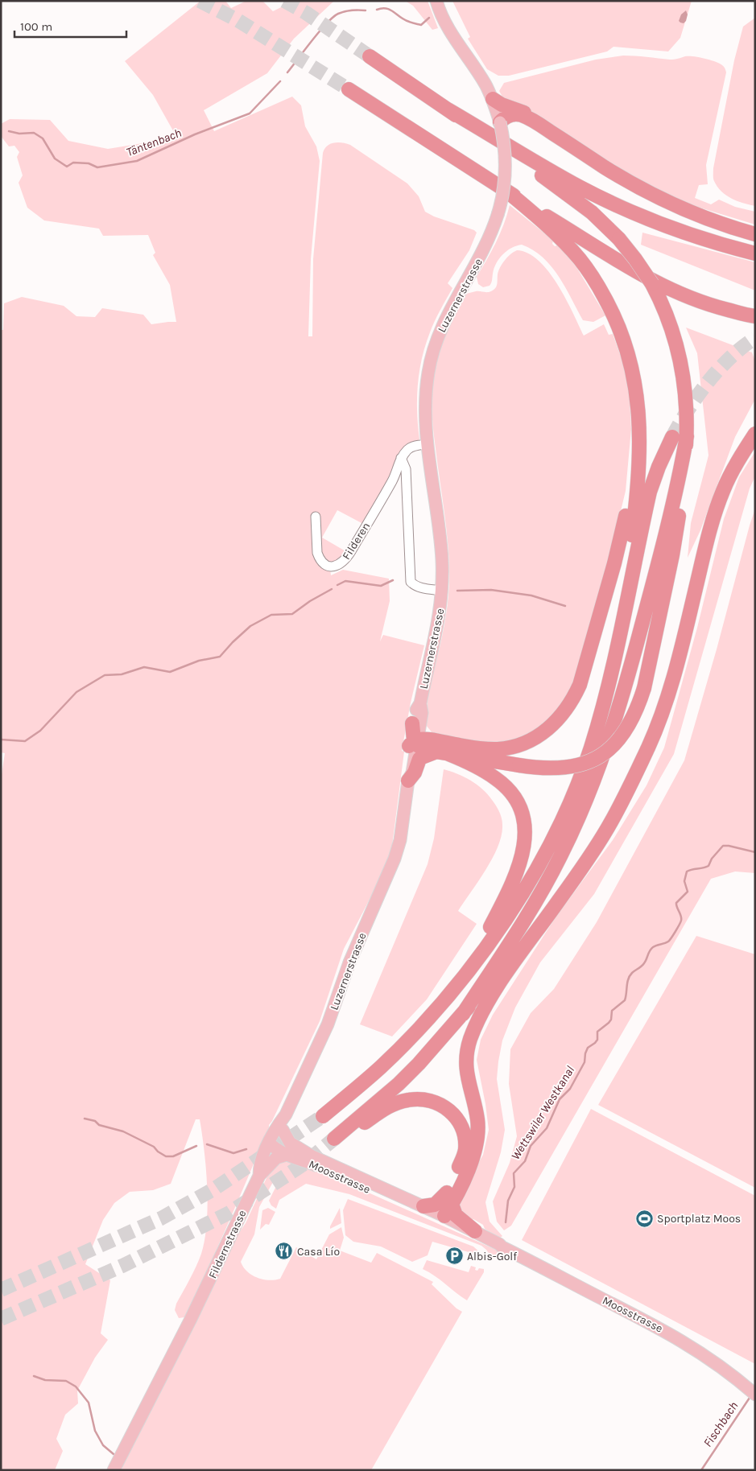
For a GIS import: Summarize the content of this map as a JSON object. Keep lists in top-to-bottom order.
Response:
{
  "streets": {
    "main road": ["Luzernerstrasse", "Moosstrasse", "Fildernstrasse"],
    "street": ["Filderen"]
  },
  "water": ["Täntenbach", "Wettswiler Westkanal", "Fischbach"],
  "places": {
    "sports": ["Sportplatz Moos"],
    "restaurant": ["Casa Lío"],
    "parking": ["Albis-Golf"]
  },
  "scale_bar": "100 m"
}
